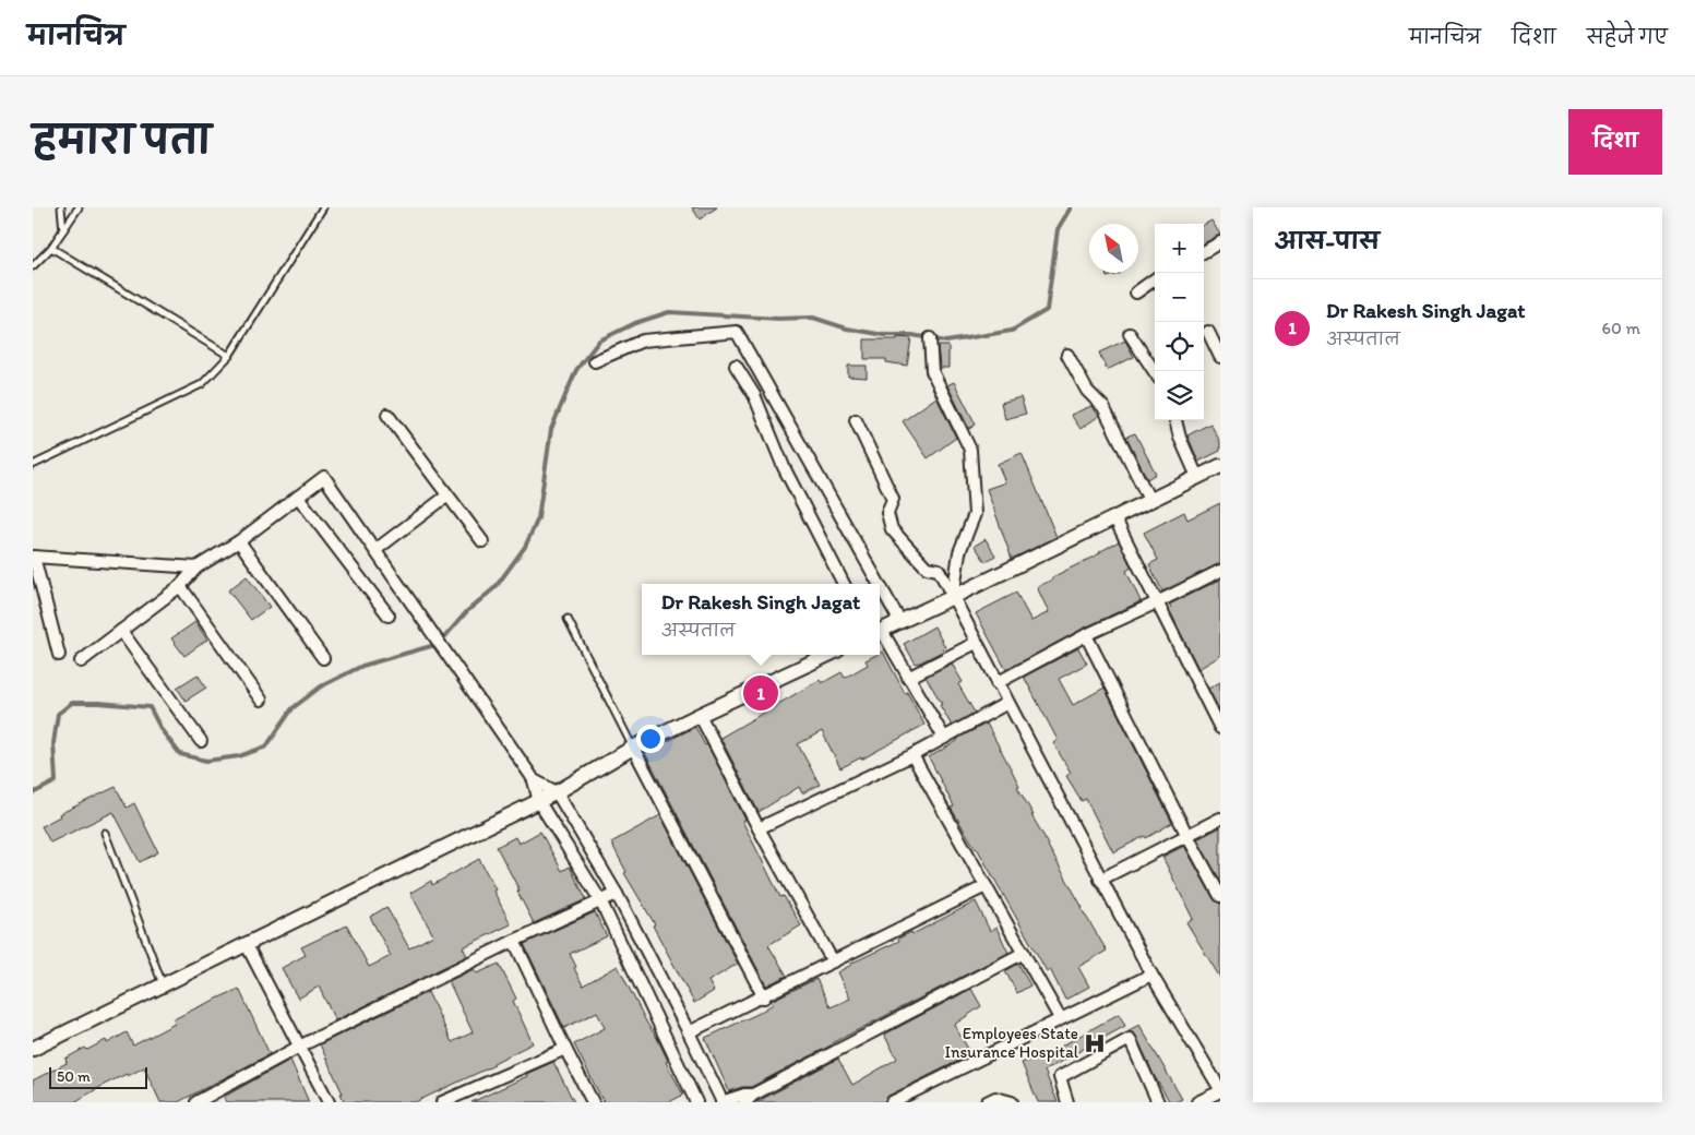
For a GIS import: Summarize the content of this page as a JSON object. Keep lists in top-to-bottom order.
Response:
{
  "places": {
    "hospital": ["Employees State Insurance Hospital"]
  },
  "scale_bar": "50 m",
  "north": "top left",
  "page": {
    "header": "मानचित्र",
    "nav": ["मानचित्र", "दिशा", "सहेजे गए"],
    "title": "हमारा पता",
    "buttons": "दिशा",
    "heading": "आस-पास",
    "map_buttons": ["+", "−"],
    "list": [
      {
        "mark": "1",
        "name": "Dr Rakesh Singh Jagat",
        "note": "अस्पताल",
        "value": "60 m"
      }
    ],
    "popup": ["Dr Rakesh Singh Jagat", "अस्पताल"],
    "pins": "1",
    "scale": "50 m"
  }
}
